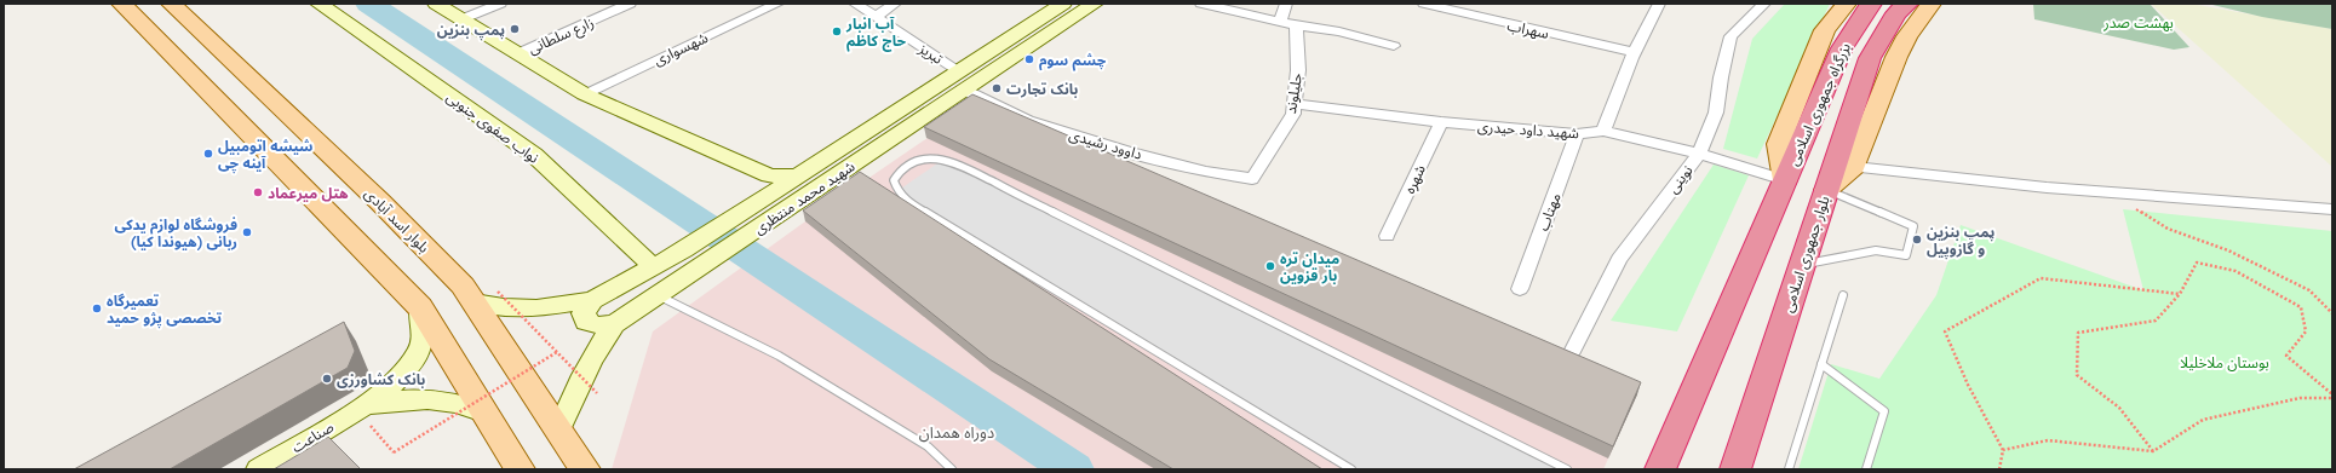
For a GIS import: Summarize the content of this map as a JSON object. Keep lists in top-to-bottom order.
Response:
{
  "streets": {
    "highway": ["بزرگراه جمهوری اسلامی", "بلوار جمهوری اسلامی"],
    "main road": [
      "نواب صفوی جنوبی",
      "شهید محمد منتظری",
      "بلوار اسد آبادی",
      "صناعت"
    ],
    "street": [
      "سهراب",
      "زارع سلطانی",
      "شهسواری",
      "تبریز",
      "جلیلوند",
      "شهید داود حیدری",
      "داوود رشیدی",
      "شهره",
      "نوینی",
      "مهتاب"
    ]
  },
  "crossings": [
    ["تبریز", "شهید محمد منتظری"],
    ["جلیلوند", "شهید داود حیدری"],
    ["جلیلوند", "داوود رشیدی"],
    ["بزرگراه جمهوری اسلامی", "شهید داود حیدری"],
    ["بزرگراه جمهوری اسلامی", "بلوار جمهوری اسلامی"],
    ["نواب صفوی جنوبی", "شهید محمد منتظری"],
    ["شهید داود حیدری", "شهره"],
    ["شهید داود حیدری", "نوینی"],
    ["شهید داود حیدری", "مهتاب"],
    ["داوود رشیدی", "شهید محمد منتظری"],
    ["شهید محمد منتظری", "بلوار اسد آبادی"]
  ],
  "districts": ["دوراه همدان"],
  "parks": ["بهشت صدر", "بوستان ملاخلیلا"],
  "places": [
    "پمپ بنزین",
    "آب انبار حاج کاظم",
    "چشم سوم",
    "بانک تجارت",
    "شیشه اتومبیل آینه چی",
    "هتل میرعماد",
    "فروشگاه لوازم یدکی ربانی (هیوندا کیا)",
    "پمپ بنزین و گازوپیل",
    "میدان تره بار قزوین",
    "تعمیرگاه تخصصی پژو حمید",
    "بانک کشاورزی"
  ]
}
